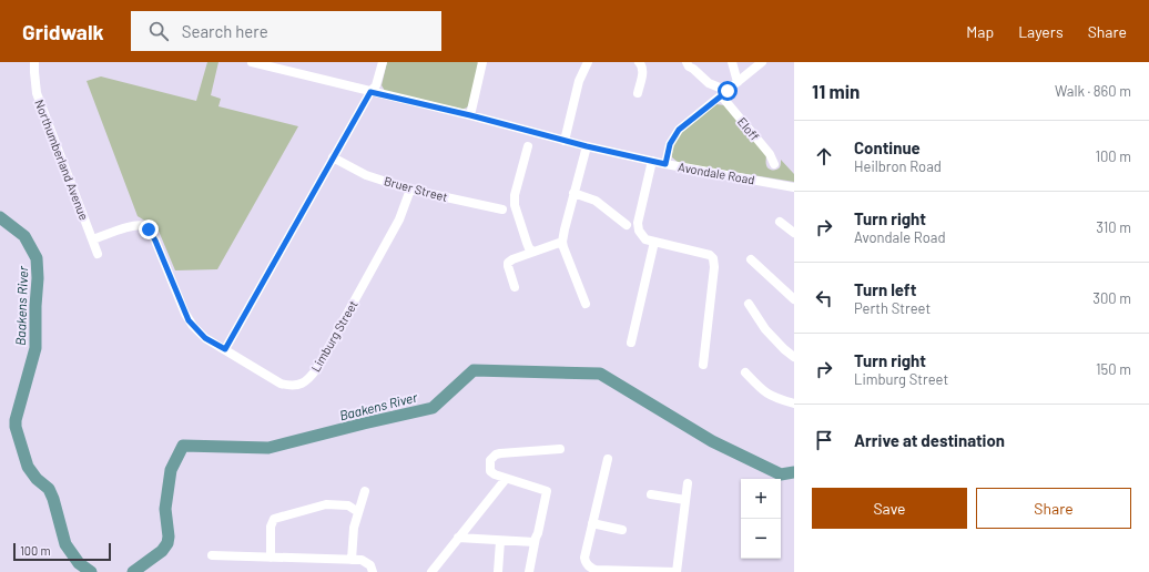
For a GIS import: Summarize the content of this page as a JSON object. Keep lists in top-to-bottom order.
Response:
{
  "streets": {
    "street": [
      "Eloff",
      "Northumberland Avenue",
      "Avondale Road",
      "Bruer Street",
      "Limburg Street"
    ]
  },
  "crossings": [
    ["Northumberland Avenue", "Limburg Street"],
    ["Bruer Street", "Limburg Street"]
  ],
  "water": ["Baakens River"],
  "scale_bar": "100 m",
  "page": {
    "header": "Gridwalk",
    "search": "Search here",
    "nav": ["Map", "Layers", "Share"],
    "heading": ["11 min", "Walk · 860 m"],
    "list": [
      ["Continue", "Heilbron Road", "100 m"],
      ["Turn right", "Avondale Road", "310 m"],
      ["Turn left", "Perth Street", "300 m"],
      ["Turn right", "Limburg Street", "150 m"],
      "Arrive at destination"
    ],
    "buttons": ["Save", "Share"],
    "map_buttons": ["+", "−"],
    "scale": "100 m"
  }
}
